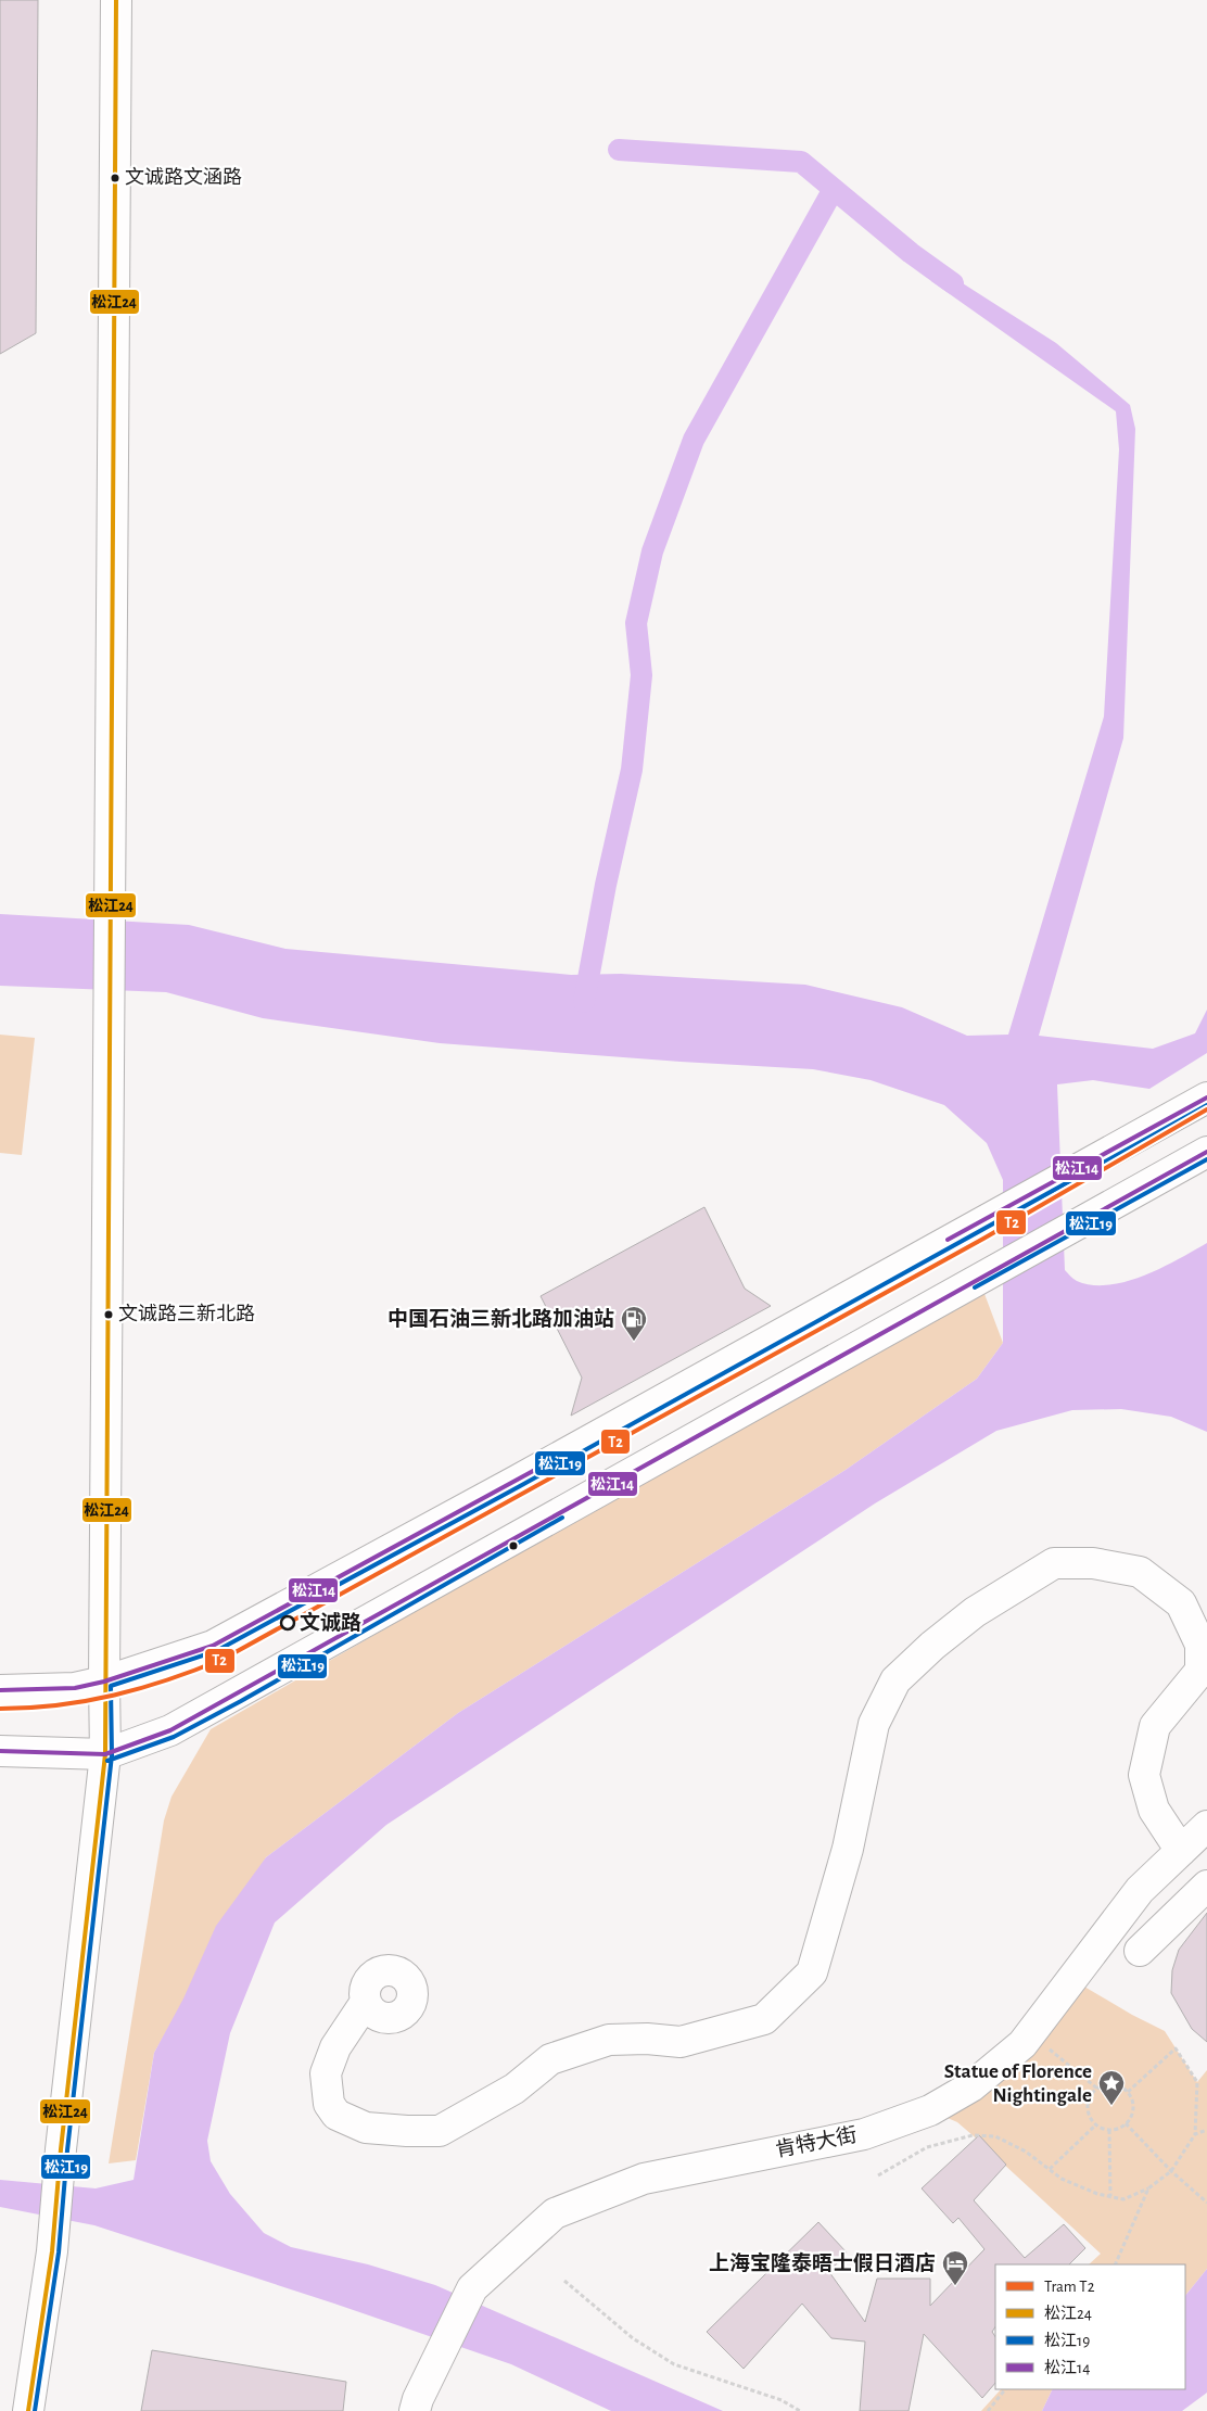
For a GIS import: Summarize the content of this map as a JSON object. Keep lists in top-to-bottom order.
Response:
{
  "streets": {
    "street": ["肯特大街"]
  },
  "places": {
    "other": ["文诚路文涵路", "文诚路三新北路", "文诚路"],
    "fuel station": ["中国石油三新北路加油站"],
    "place": ["Statue of Florence Nightingale"],
    "hotel": ["上海宝隆泰晤士假日酒店"]
  },
  "lines": [
    "transit line 松江24",
    "transit line 松江14",
    "transit line 松江19",
    "tram line T2"
  ],
  "legend": [
    "Tram T2",
    "松江24",
    "松江19",
    "松江14"
  ]
}
